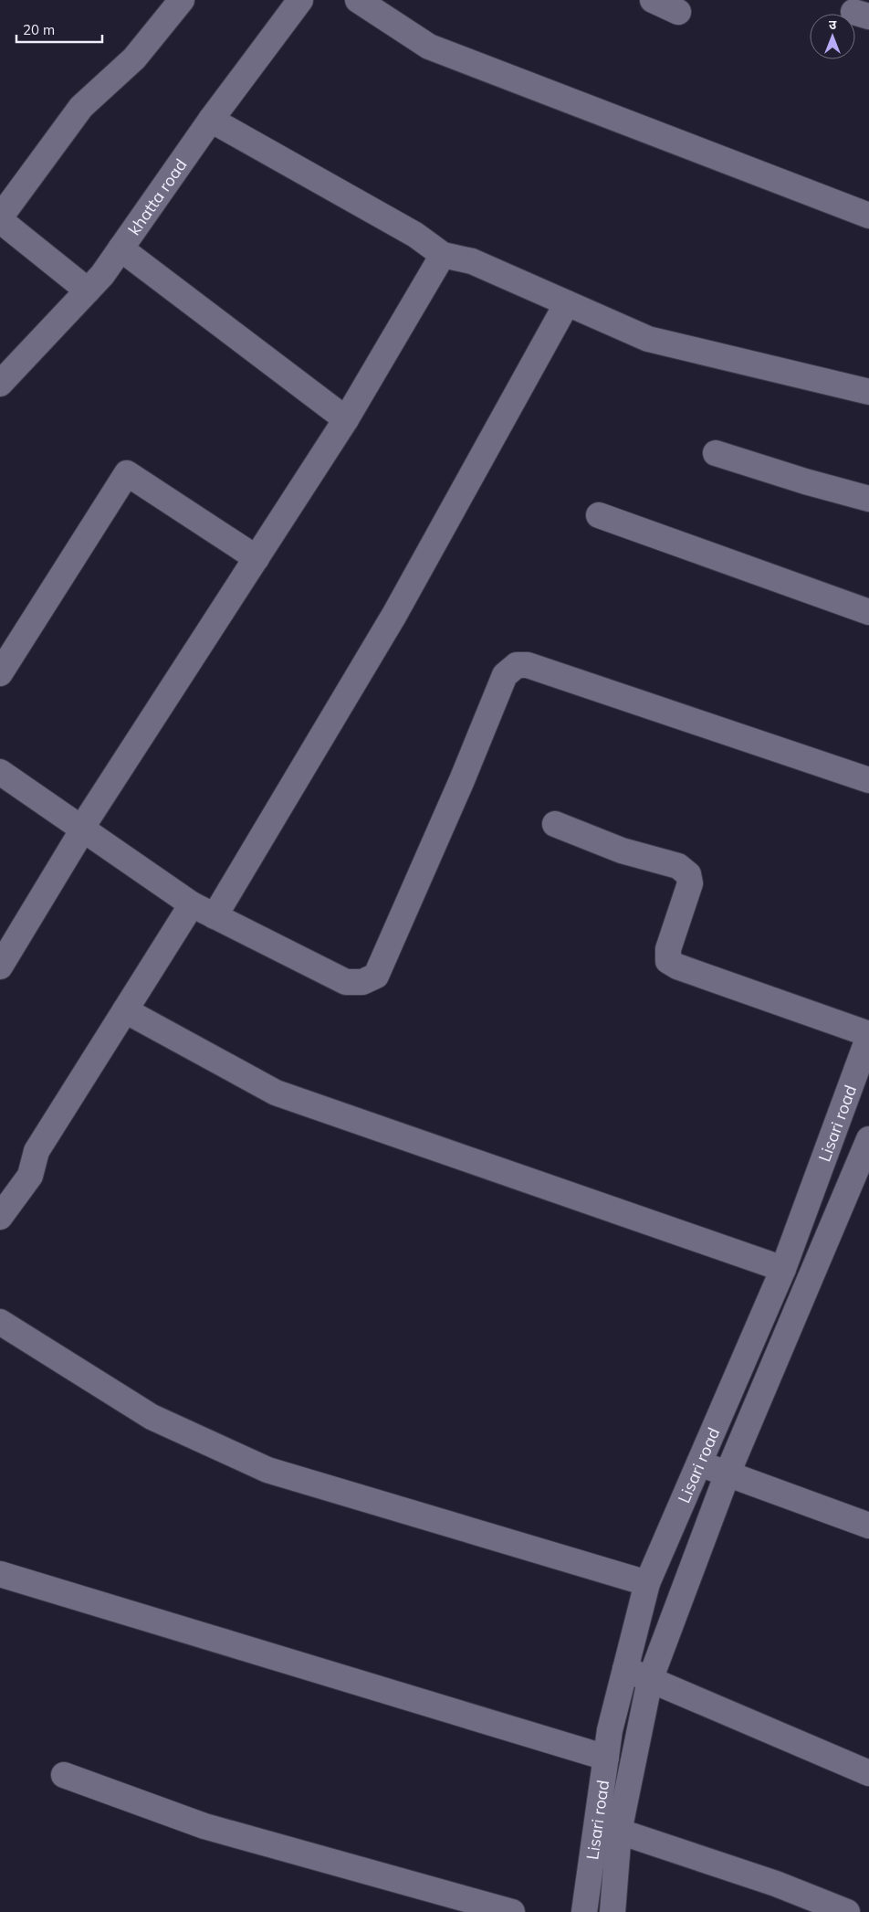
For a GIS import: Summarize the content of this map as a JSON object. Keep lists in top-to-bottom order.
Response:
{
  "streets": {
    "street": ["khatta road", "Lisari road"]
  },
  "scale_bar": "20 m",
  "north": "top"
}
